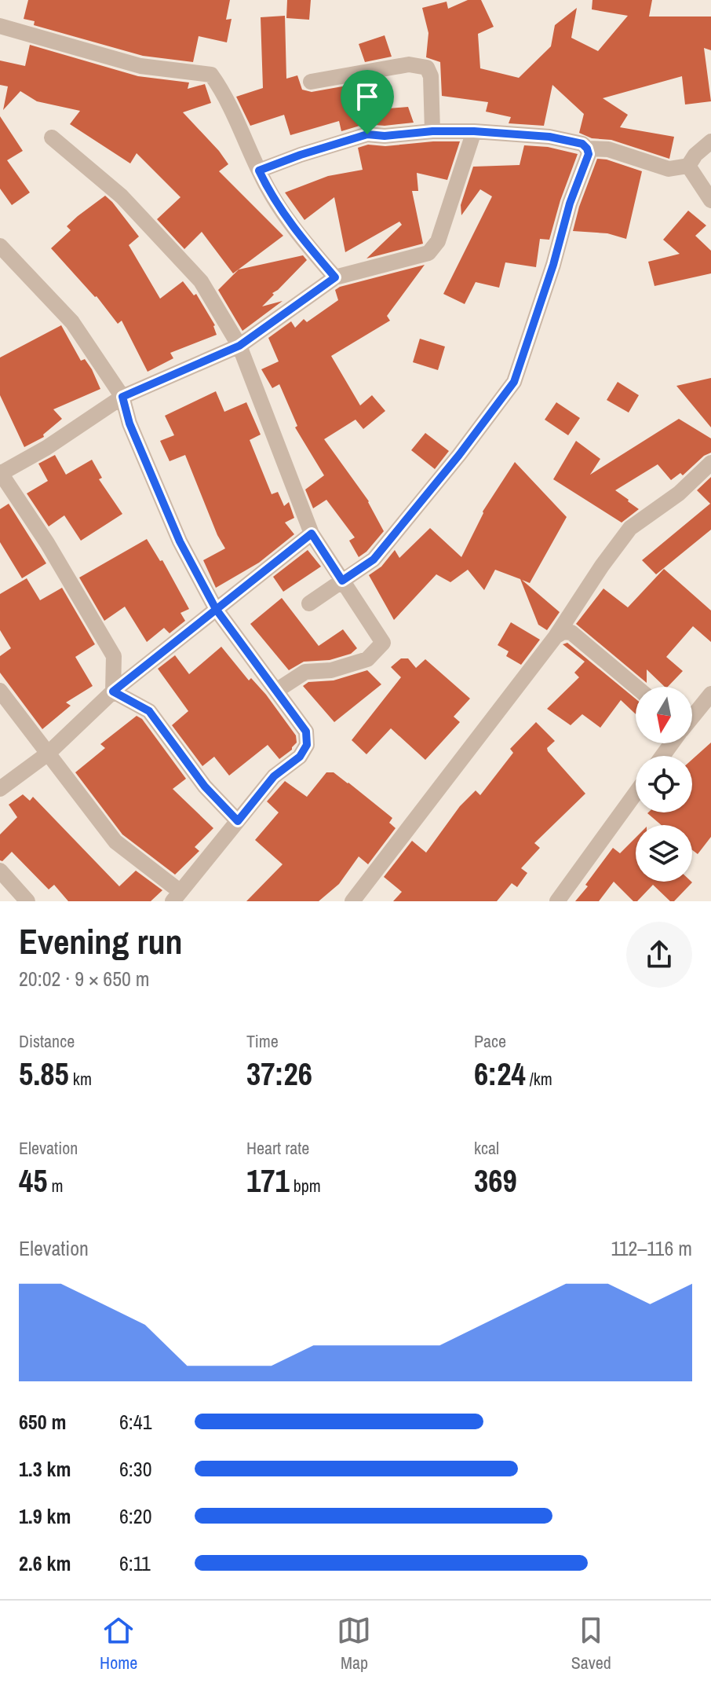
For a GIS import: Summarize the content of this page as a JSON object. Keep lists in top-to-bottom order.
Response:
{
  "north": "bottom",
  "page": {
    "heading": ["Evening run", "20:02 · 9 × 650 m"],
    "stats": [
      ["Distance", "5.85 km"],
      ["Time", "37:26"],
      ["Pace", "6:24 /km"],
      ["Elevation", "45 m"],
      ["Heart rate", "171 bpm"],
      ["kcal", "369"]
    ],
    "chart": ["Elevation", "112–116 m"],
    "list": [
      {
        "name": "650 m",
        "note": "6:41"
      },
      {
        "name": "1.3 km",
        "note": "6:30"
      },
      {
        "name": "1.9 km",
        "note": "6:20"
      },
      {
        "name": "2.6 km",
        "note": "6:11"
      }
    ],
    "tabs": ["Home", "Map", "Saved"]
  }
}
